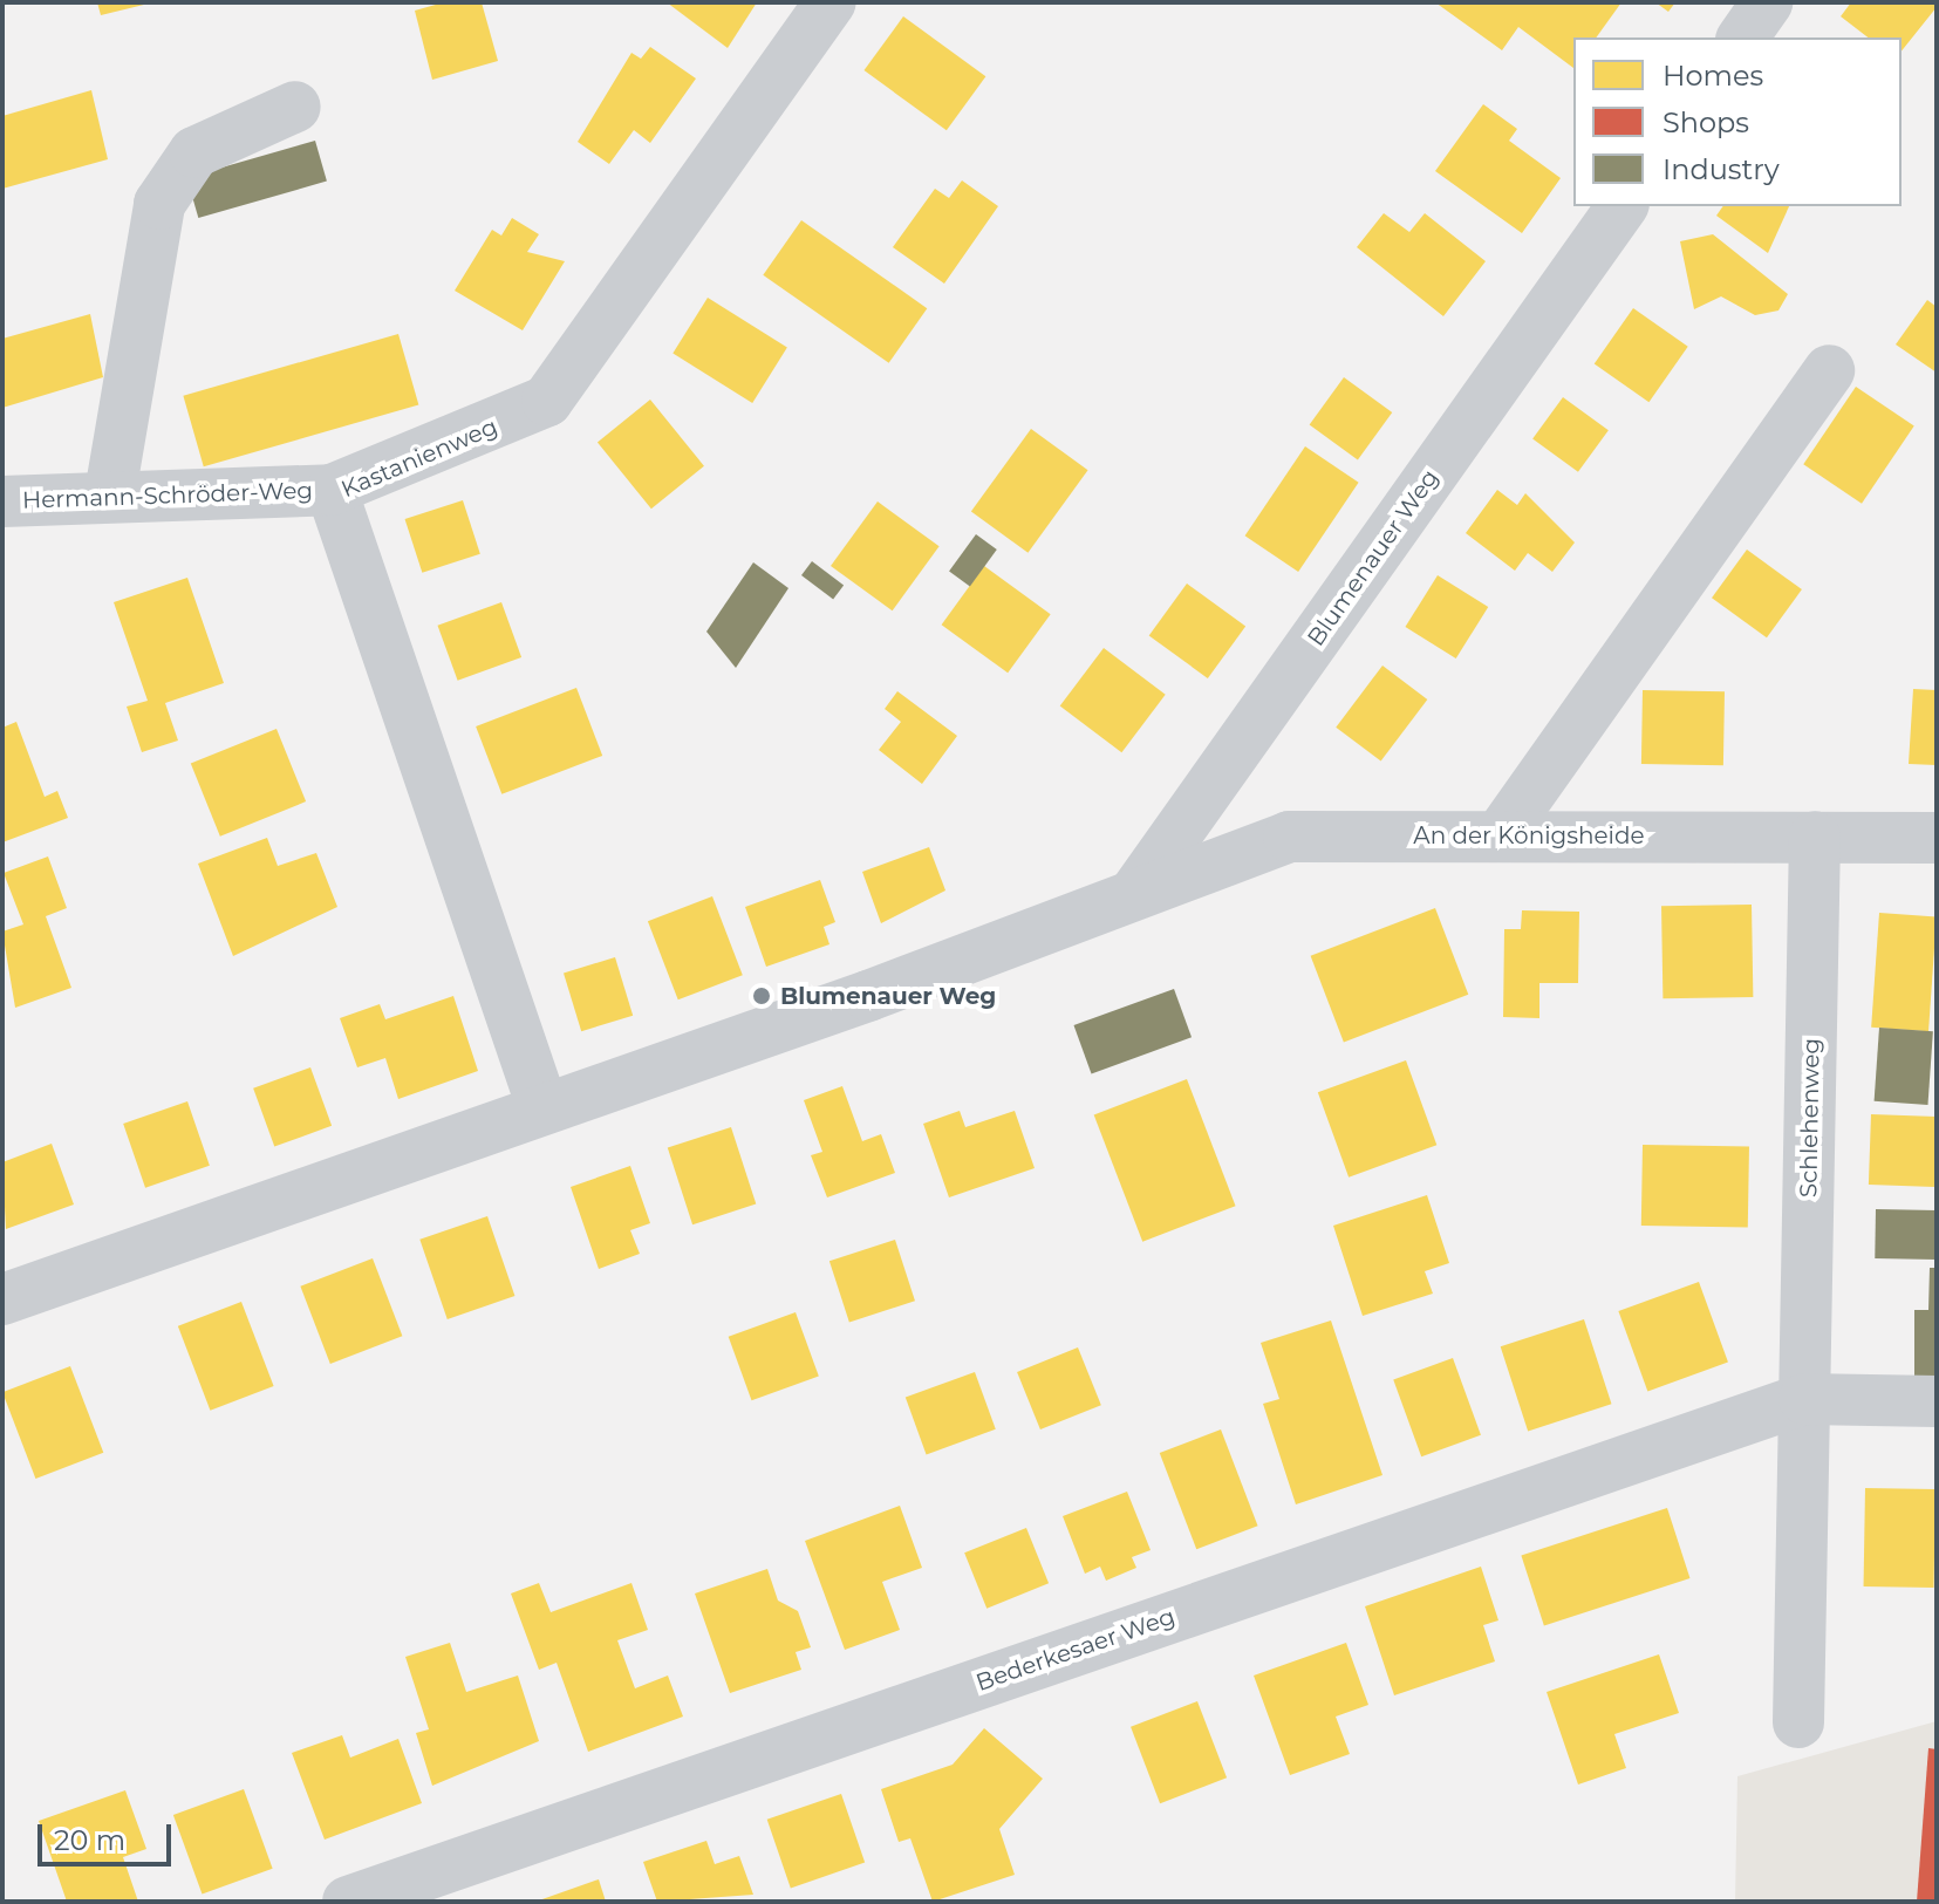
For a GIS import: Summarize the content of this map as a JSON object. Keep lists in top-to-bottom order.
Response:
{
  "streets": {
    "street": [
      "Kastanienweg",
      "Hermann-Schröder-Weg",
      "Blumenauer Weg",
      "An der Königsheide",
      "Schlehenweg",
      "Bederkesaer Weg"
    ]
  },
  "crossings": [
    ["Kastanienweg", "Hermann-Schröder-Weg"],
    ["Blumenauer Weg", "An der Königsheide"],
    ["An der Königsheide", "Schlehenweg"],
    ["Schlehenweg", "Bederkesaer Weg"]
  ],
  "places": ["Blumenauer Weg"],
  "legend": ["Homes", "Shops", "Industry"],
  "scale_bar": "20 m"
}
